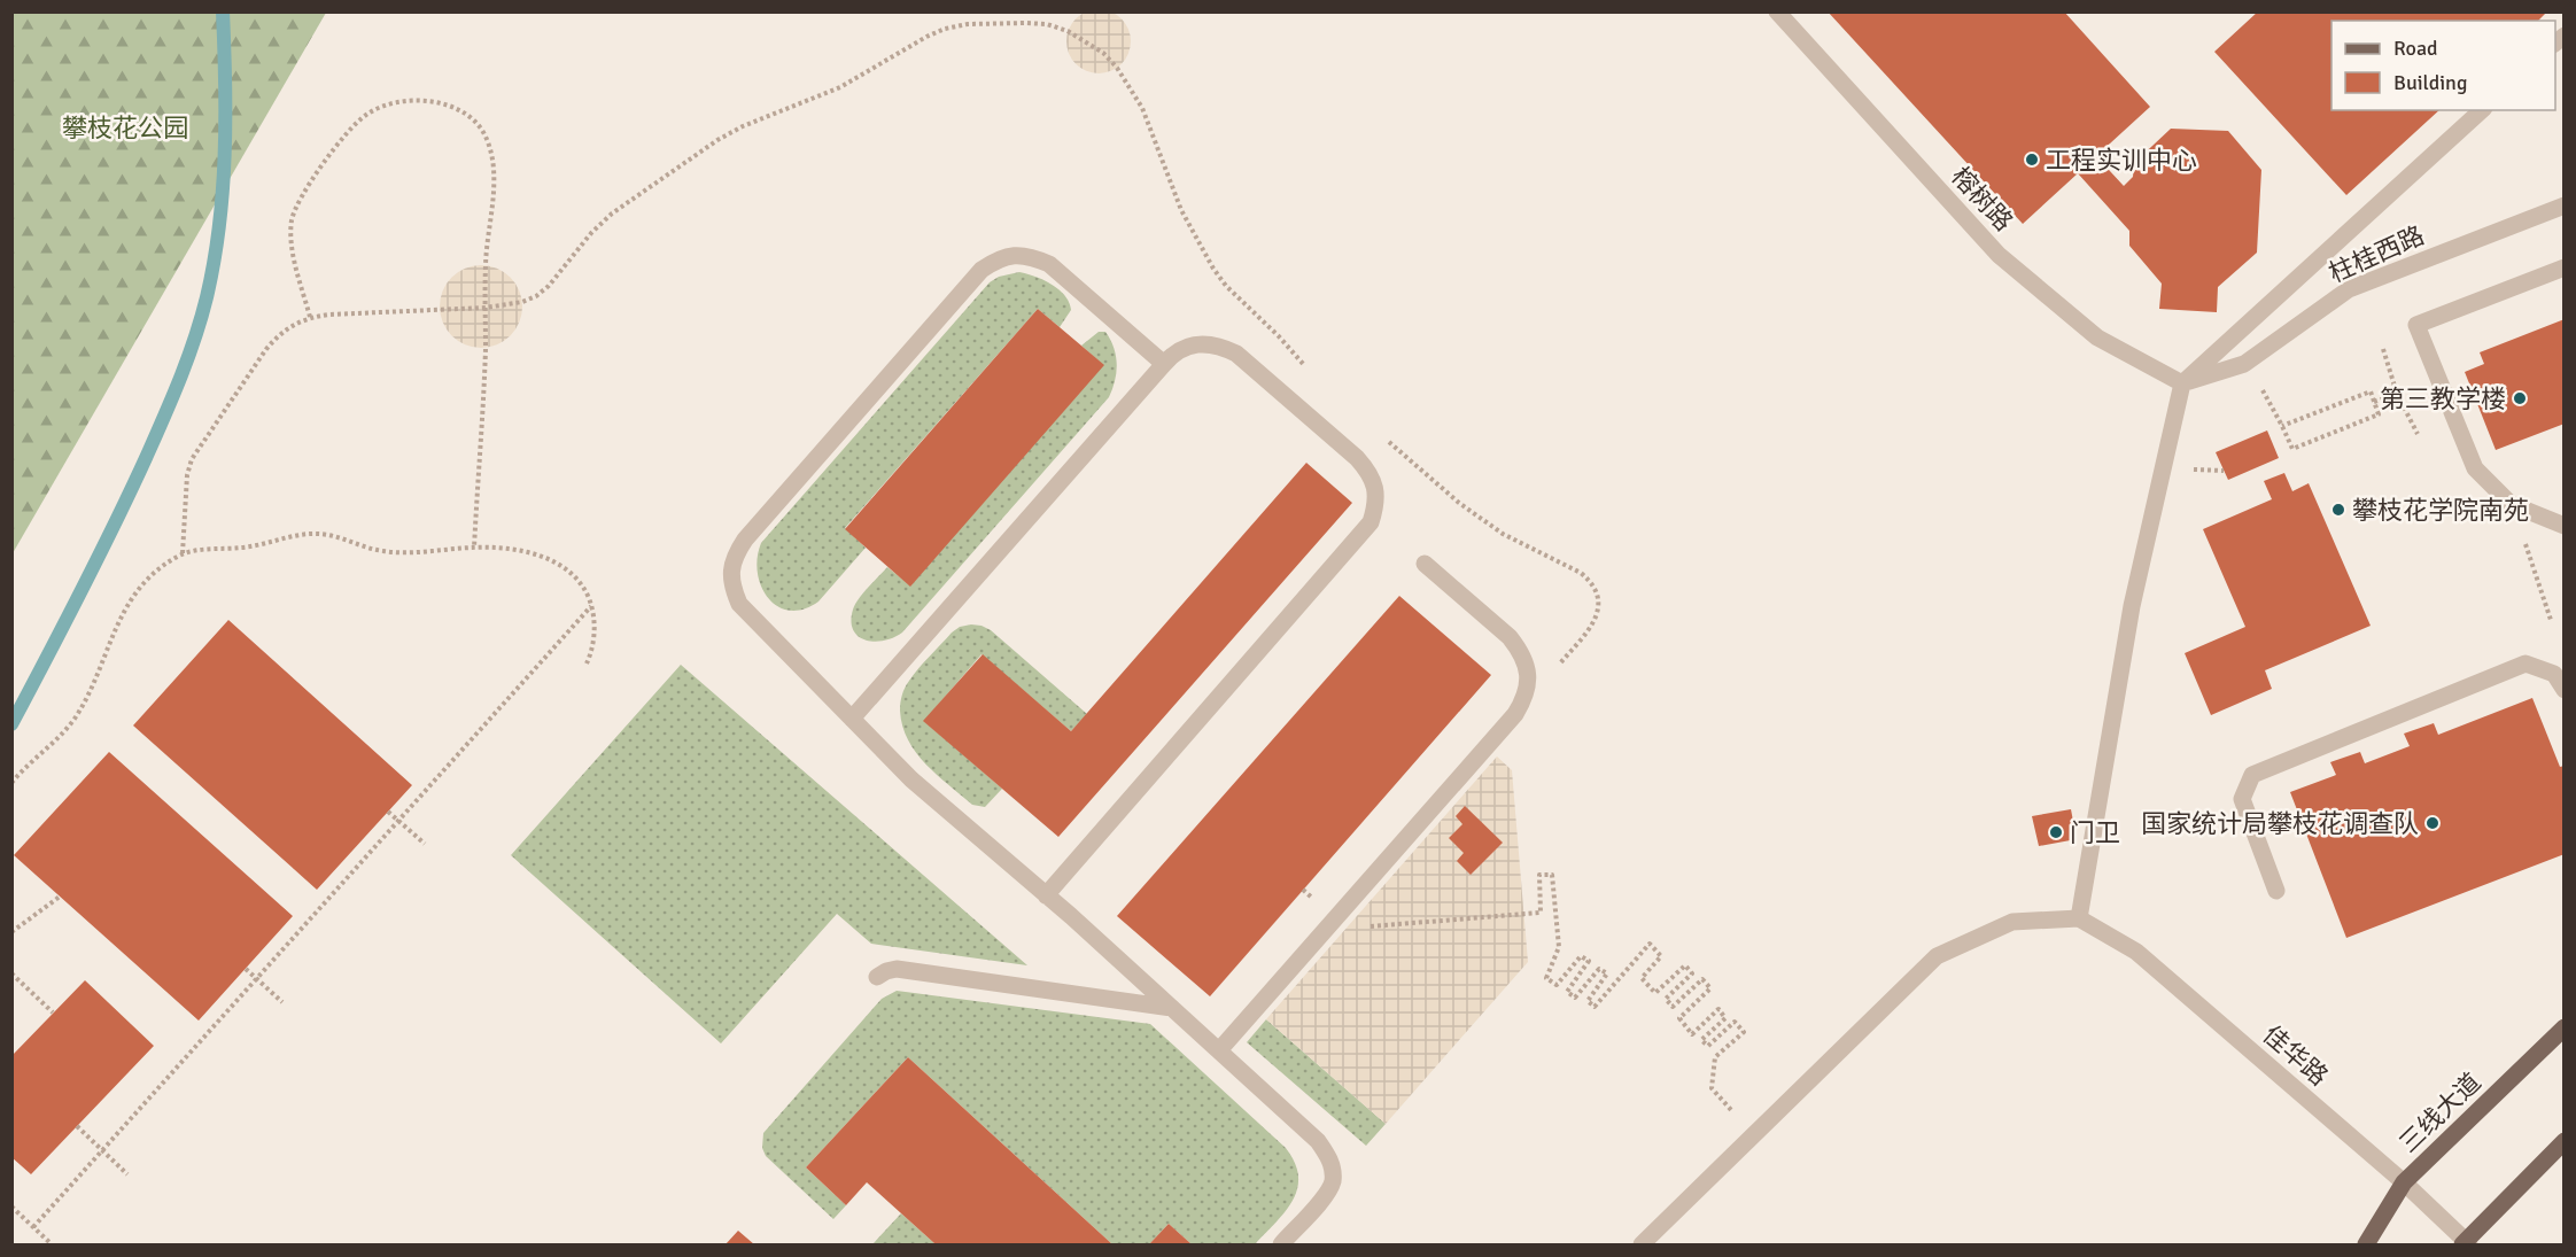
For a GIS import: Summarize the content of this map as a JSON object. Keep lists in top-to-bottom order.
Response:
{
  "streets": {
    "main road": ["三线大道"],
    "street": ["榕树路", "柱桂西路", "佳华路"]
  },
  "crossings": [
    ["榕树路", "柱桂西路"],
    ["佳华路", "三线大道"]
  ],
  "parks": ["攀枝花公园"],
  "places": [
    "工程实训中心",
    "第三教学楼",
    "攀枝花学院南苑",
    "国家统计局攀枝花调查队",
    "门卫"
  ],
  "legend": ["Road", "Building"]
}
